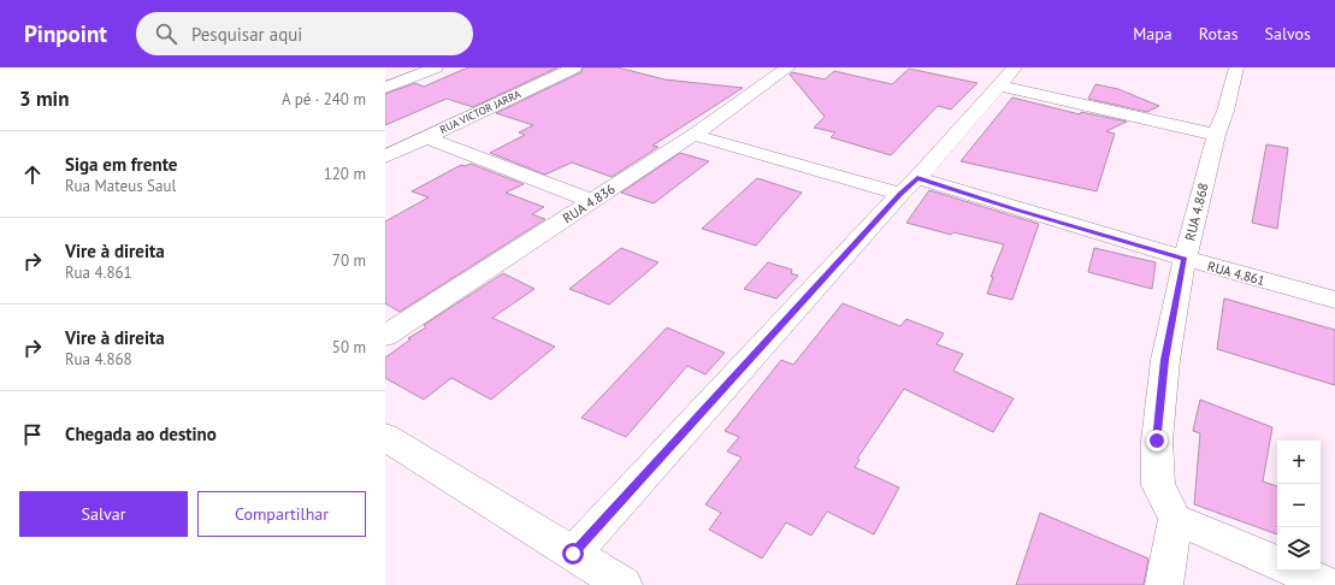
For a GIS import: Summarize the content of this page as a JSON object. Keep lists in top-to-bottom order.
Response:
{
  "streets": {
    "street": [
      "RUA VICTOR JARRA",
      "RUA 4.836",
      "RUA 4.868",
      "RUA 4.861"
    ]
  },
  "crossings": [
    ["RUA 4.836", "RUA 4.861"],
    ["RUA 4.868", "RUA 4.861"]
  ],
  "page": {
    "header": "Pinpoint",
    "search": "Pesquisar aqui",
    "nav": ["Mapa", "Rotas", "Salvos"],
    "heading": ["3 min", "A pé · 240 m"],
    "list": [
      ["Siga em frente", "Rua Mateus Saul", "120 m"],
      ["Vire à direita", "Rua 4.861", "70 m"],
      ["Vire à direita", "Rua 4.868", "50 m"],
      "Chegada ao destino"
    ],
    "map_buttons": ["+", "−"],
    "buttons": ["Salvar", "Compartilhar"]
  }
}
